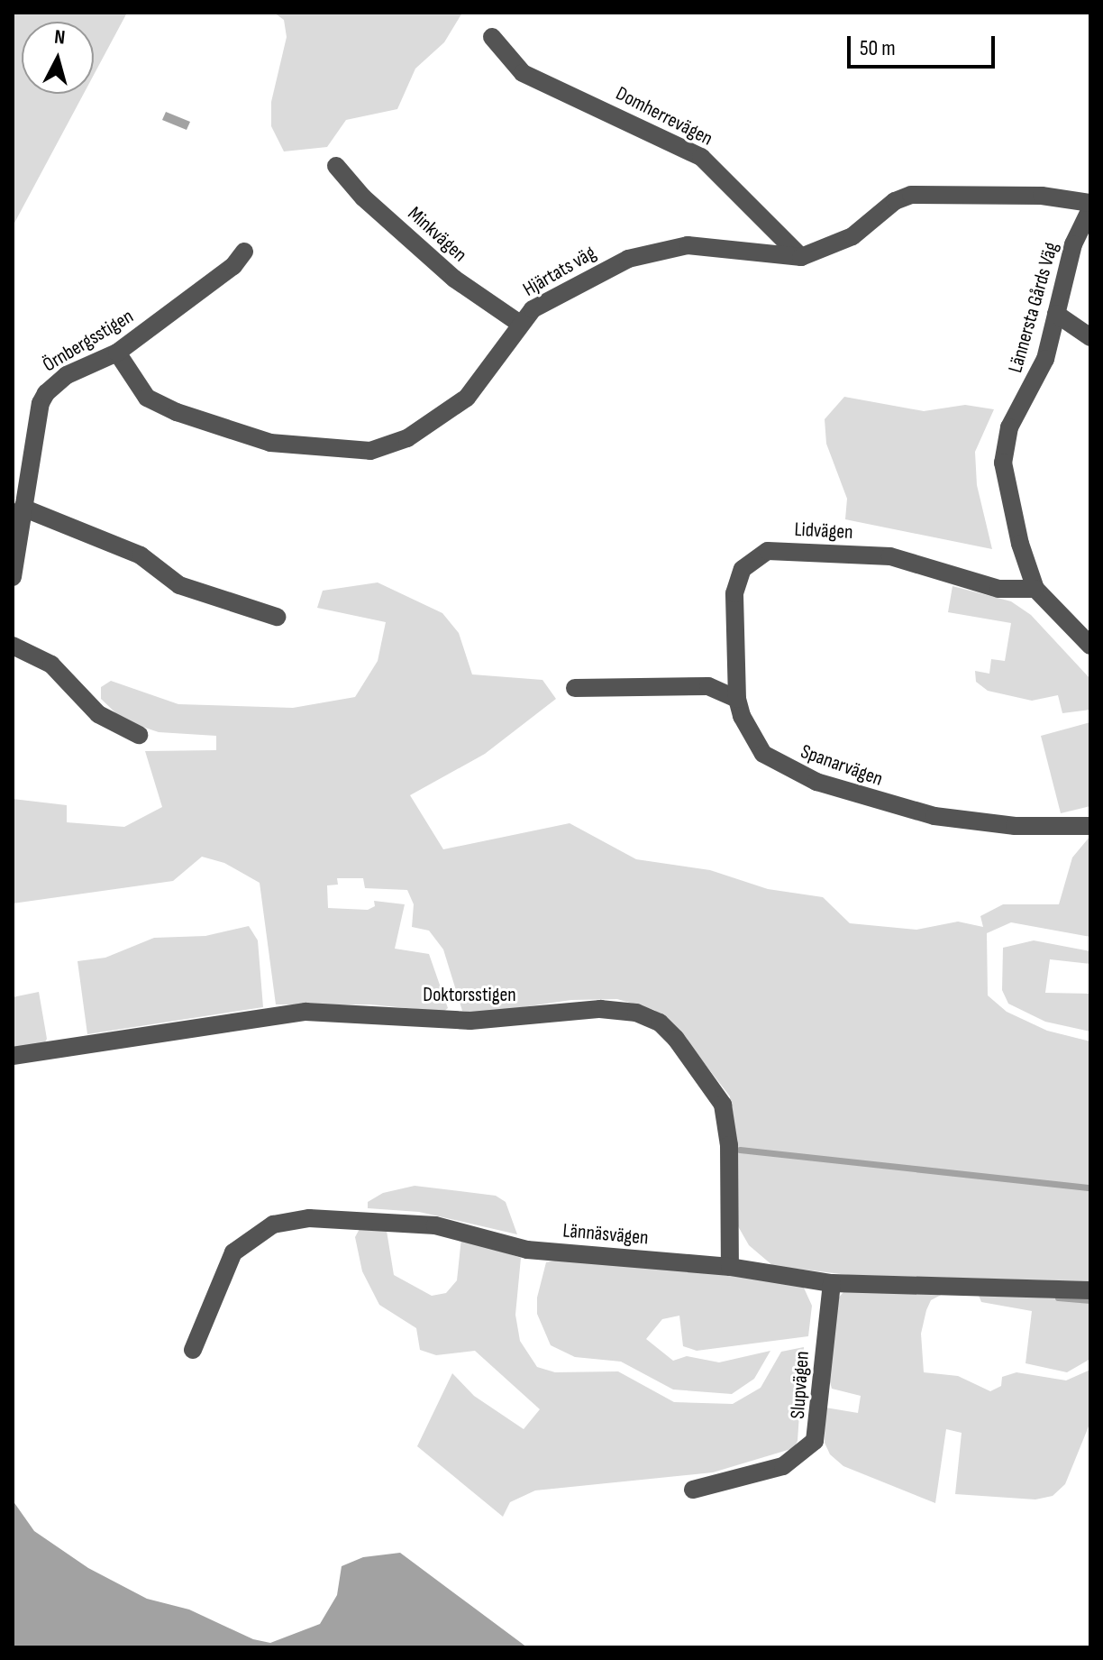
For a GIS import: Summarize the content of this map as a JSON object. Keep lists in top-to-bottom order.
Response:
{
  "streets": {
    "street": [
      "Domherrevägen",
      "Minkvägen",
      "Hjärtats väg",
      "Lännersta Gårds Väg",
      "Örnbergsstigen",
      "Lidvägen",
      "Spanarvägen",
      "Doktorsstigen",
      "Lännäsvägen",
      "Slupvägen"
    ]
  },
  "crossings": [
    ["Domherrevägen", "Hjärtats väg"],
    ["Minkvägen", "Hjärtats väg"],
    ["Hjärtats väg", "Örnbergsstigen"],
    ["Lännersta Gårds Väg", "Lidvägen"],
    ["Lidvägen", "Spanarvägen"],
    ["Doktorsstigen", "Lännäsvägen"],
    ["Lännäsvägen", "Slupvägen"]
  ],
  "scale_bar": "50 m",
  "north": "top"
}
